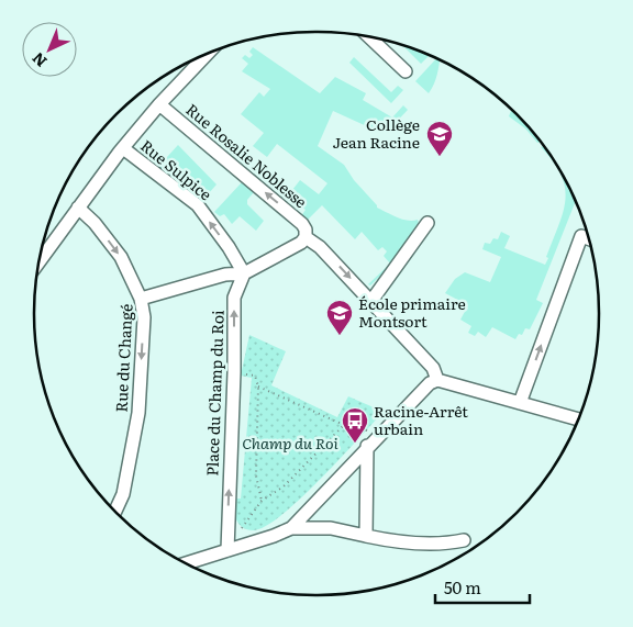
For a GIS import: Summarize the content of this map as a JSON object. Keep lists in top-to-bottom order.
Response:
{
  "streets": {
    "street": [
      "Rue Rosalie Noblesse",
      "Rue Sulpice",
      "Rue du Changé",
      "Place du Champ du Roi"
    ]
  },
  "crossings": [
    ["Rue Sulpice", "Rue du Changé"],
    ["Rue Sulpice", "Place du Champ du Roi"],
    ["Rue du Changé", "Place du Champ du Roi"]
  ],
  "one_way": ["Rue Rosalie Noblesse", "Rue du Changé", "Place du Champ du Roi"],
  "parks": ["Champ du Roi"],
  "places": {
    "school or university": ["Collège Jean Racine", "École primaire Montsort"],
    "bus stop": ["Racine-Arrêt urbain"]
  },
  "scale_bar": "50 m",
  "north": "bottom left"
}
